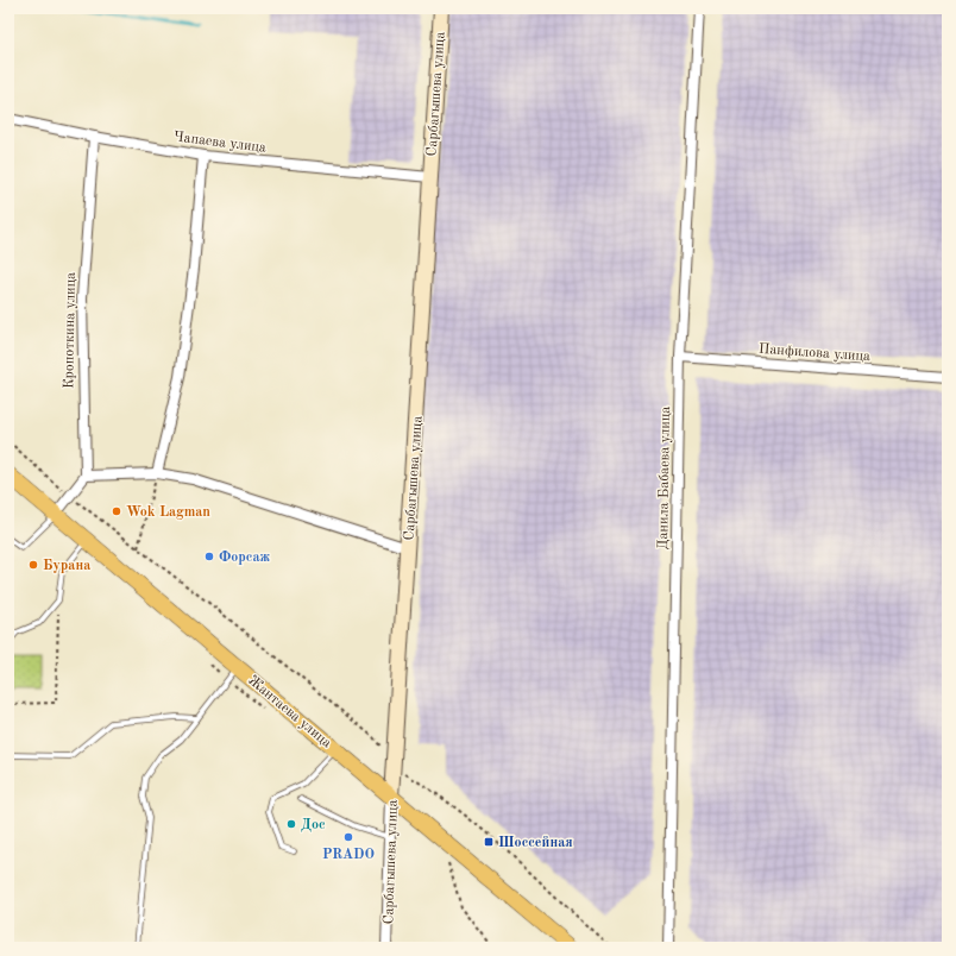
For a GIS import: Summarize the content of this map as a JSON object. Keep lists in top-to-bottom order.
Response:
{
  "streets": {
    "main road": ["Жантаева улица"],
    "street": [
      "Сарбагышева улица",
      "Чапаева улица",
      "Кропоткина улица",
      "Панфилова улица",
      "Данила Бабаева улица"
    ]
  },
  "crossings": [
    ["Сарбагышева улица", "Чапаева улица"],
    ["Сарбагышева улица", "Жантаева улица"],
    ["Чапаева улица", "Кропоткина улица"],
    ["Панфилова улица", "Данила Бабаева улица"]
  ],
  "places": {
    "other": [
      "Wok Lagman",
      "Форсаж",
      "Бурана",
      "Дос",
      "PRADO"
    ],
    "transit": ["Шоссейная"]
  }
}
